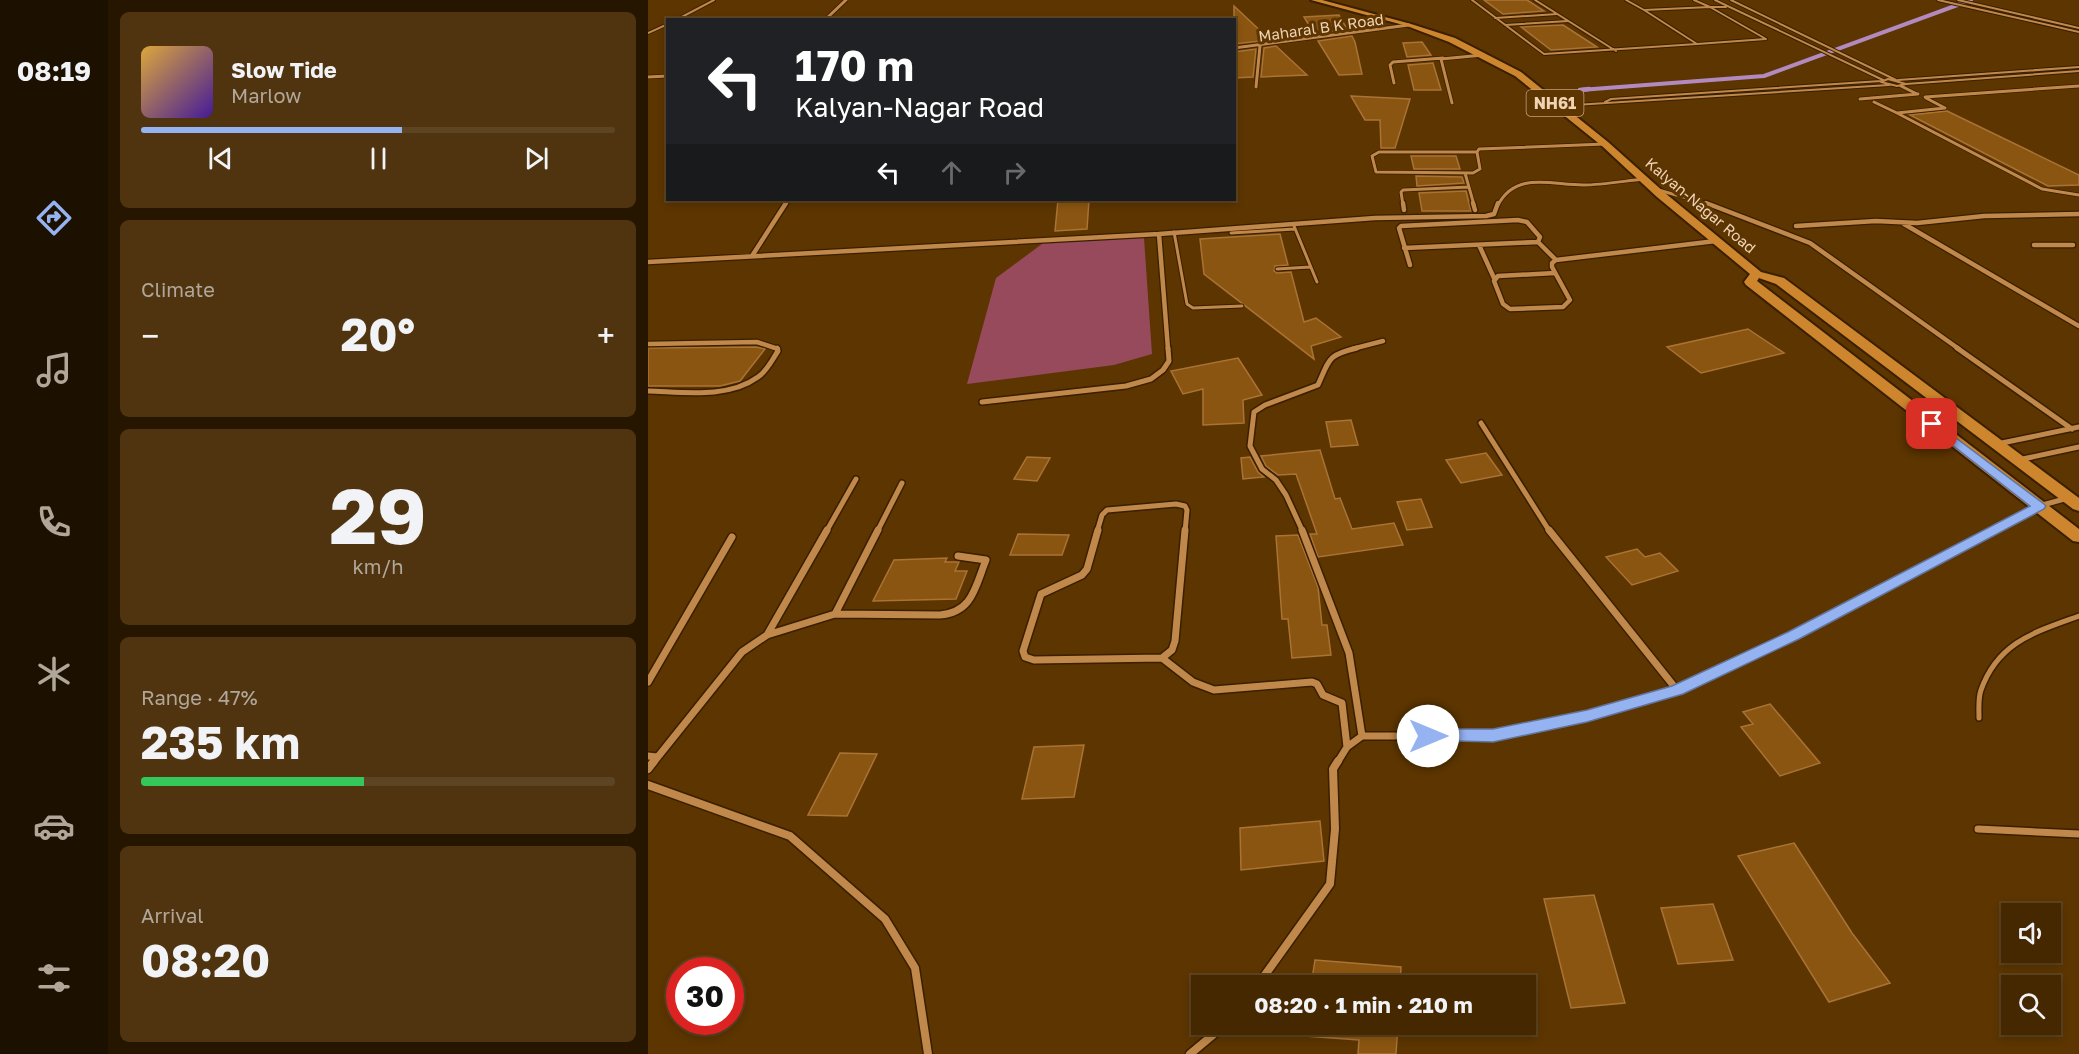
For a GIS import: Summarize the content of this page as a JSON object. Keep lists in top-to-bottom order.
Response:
{
  "streets": {
    "highway": ["NH61", "Kalyan-Nagar Road"],
    "street": ["Maharal B K Road"]
  },
  "crossings": [
    ["Maharal B K Road", "Kalyan-Nagar Road"]
  ],
  "page": {
    "tabs": "08:19",
    "turn": ["170 m", "Kalyan-Nagar Road"],
    "song": ["Slow Tide", "Marlow"],
    "tile": [
      "Climate",
      ["29", "km/h"],
      ["Range · 47%", "235 km"],
      ["Arrival", "08:20"]
    ],
    "heat": ["−", "20°", "+"],
    "limit": "30",
    "trip": "08:20 · 1 min · 210 m"
  }
}
